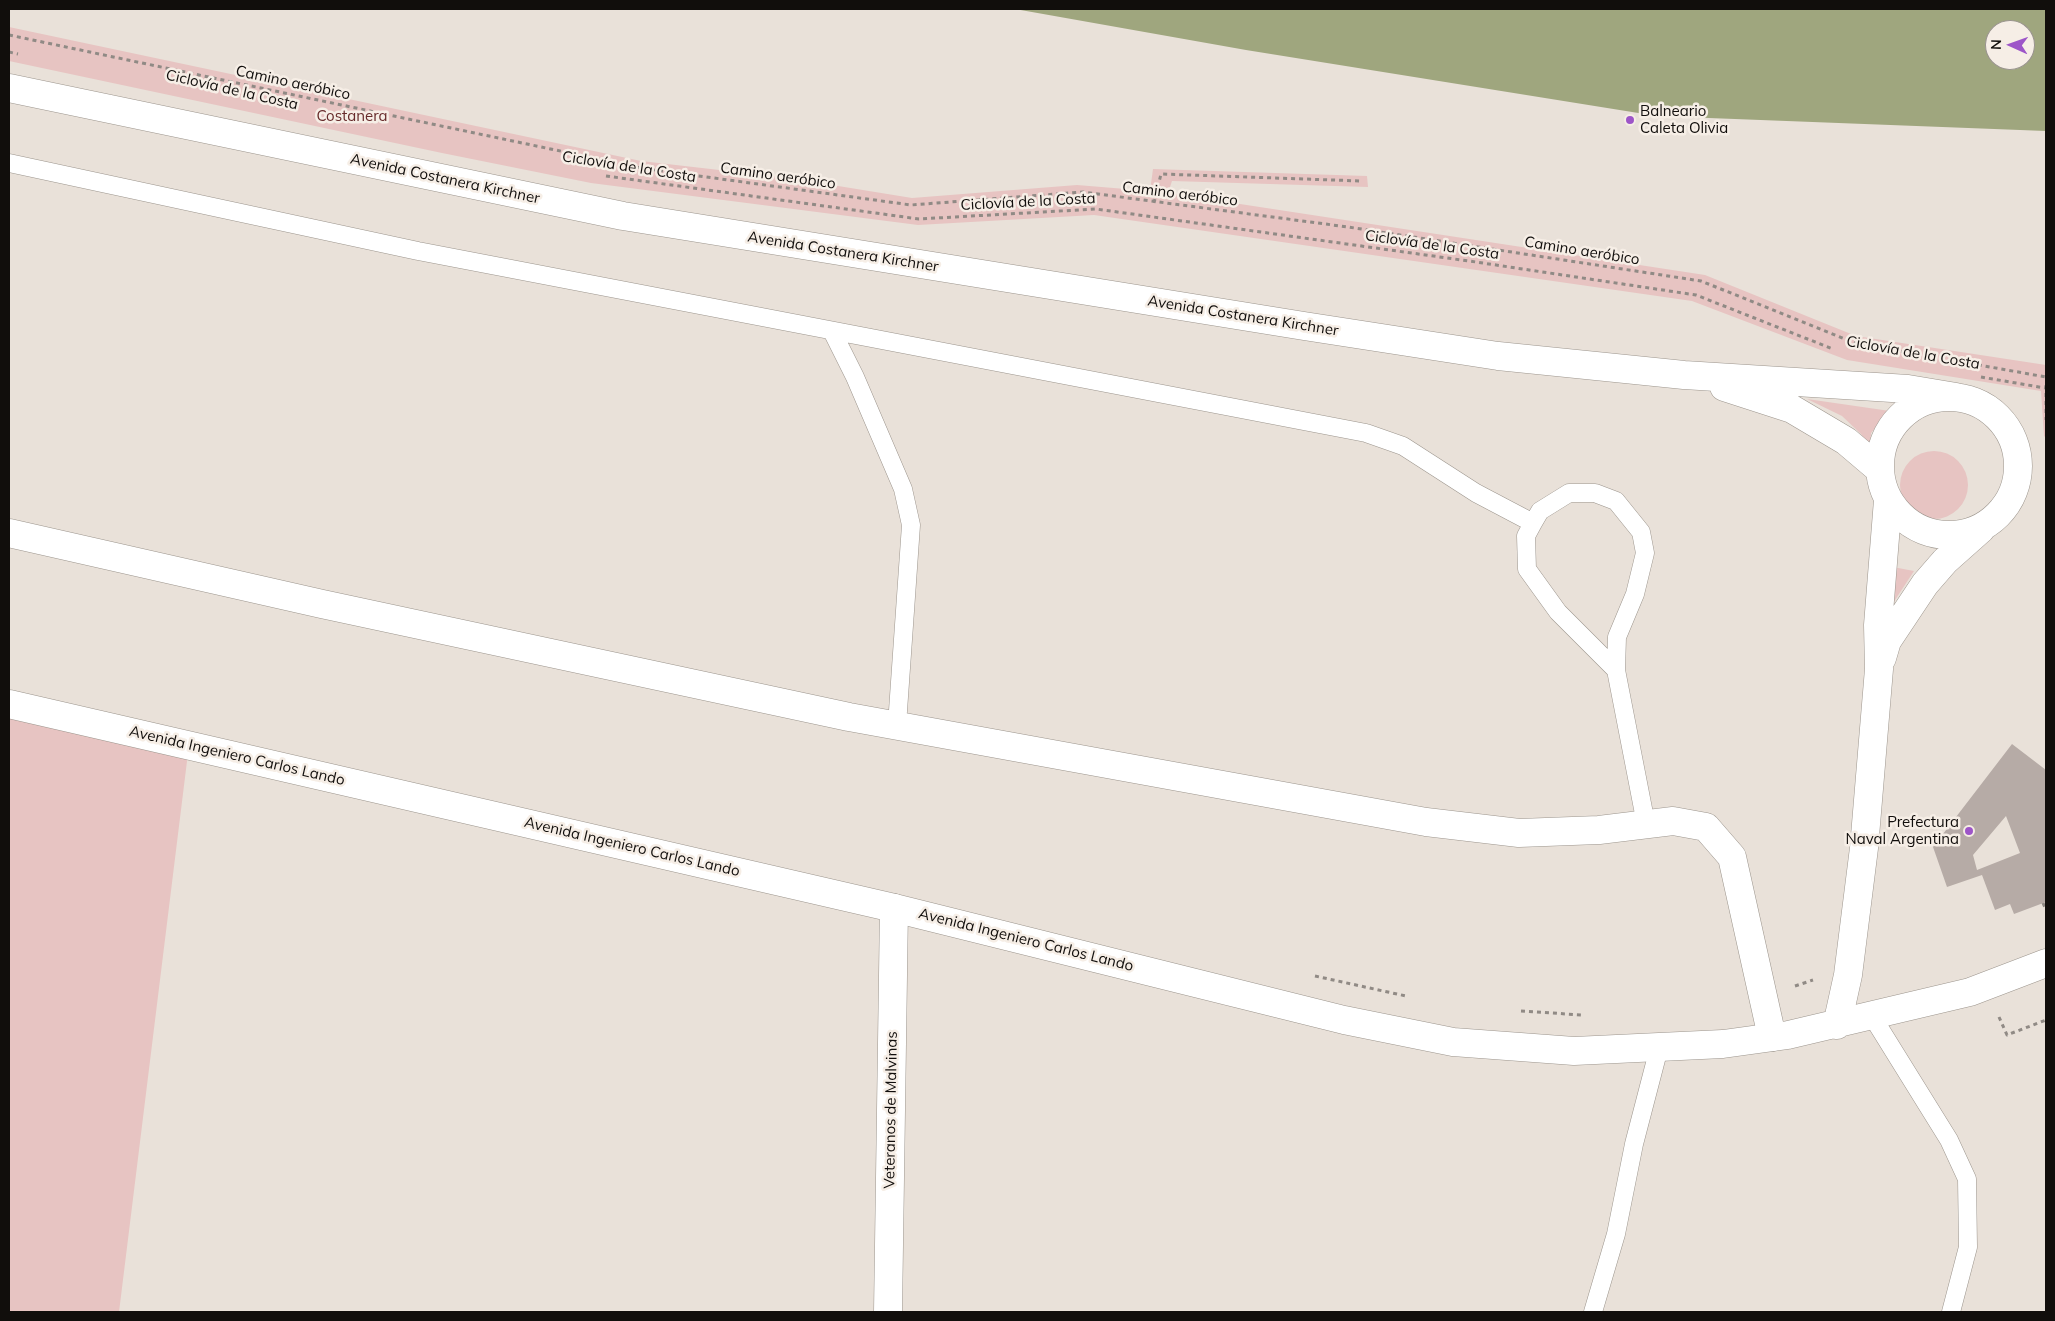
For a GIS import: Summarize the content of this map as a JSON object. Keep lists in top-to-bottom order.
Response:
{
  "streets": {
    "street": ["Avenida Costanera Kirchner", "Avenida Ingeniero Carlos Lando", "Veteranos de Malvinas"],
    "path": ["Camino aeróbico", "Ciclovía de la Costa"]
  },
  "crossings": [
    ["Avenida Ingeniero Carlos Lando", "Veteranos de Malvinas"]
  ],
  "parks": ["Costanera"],
  "places": ["Balneario Caleta Olivia", "Prefectura Naval Argentina"],
  "north": "left"
}
